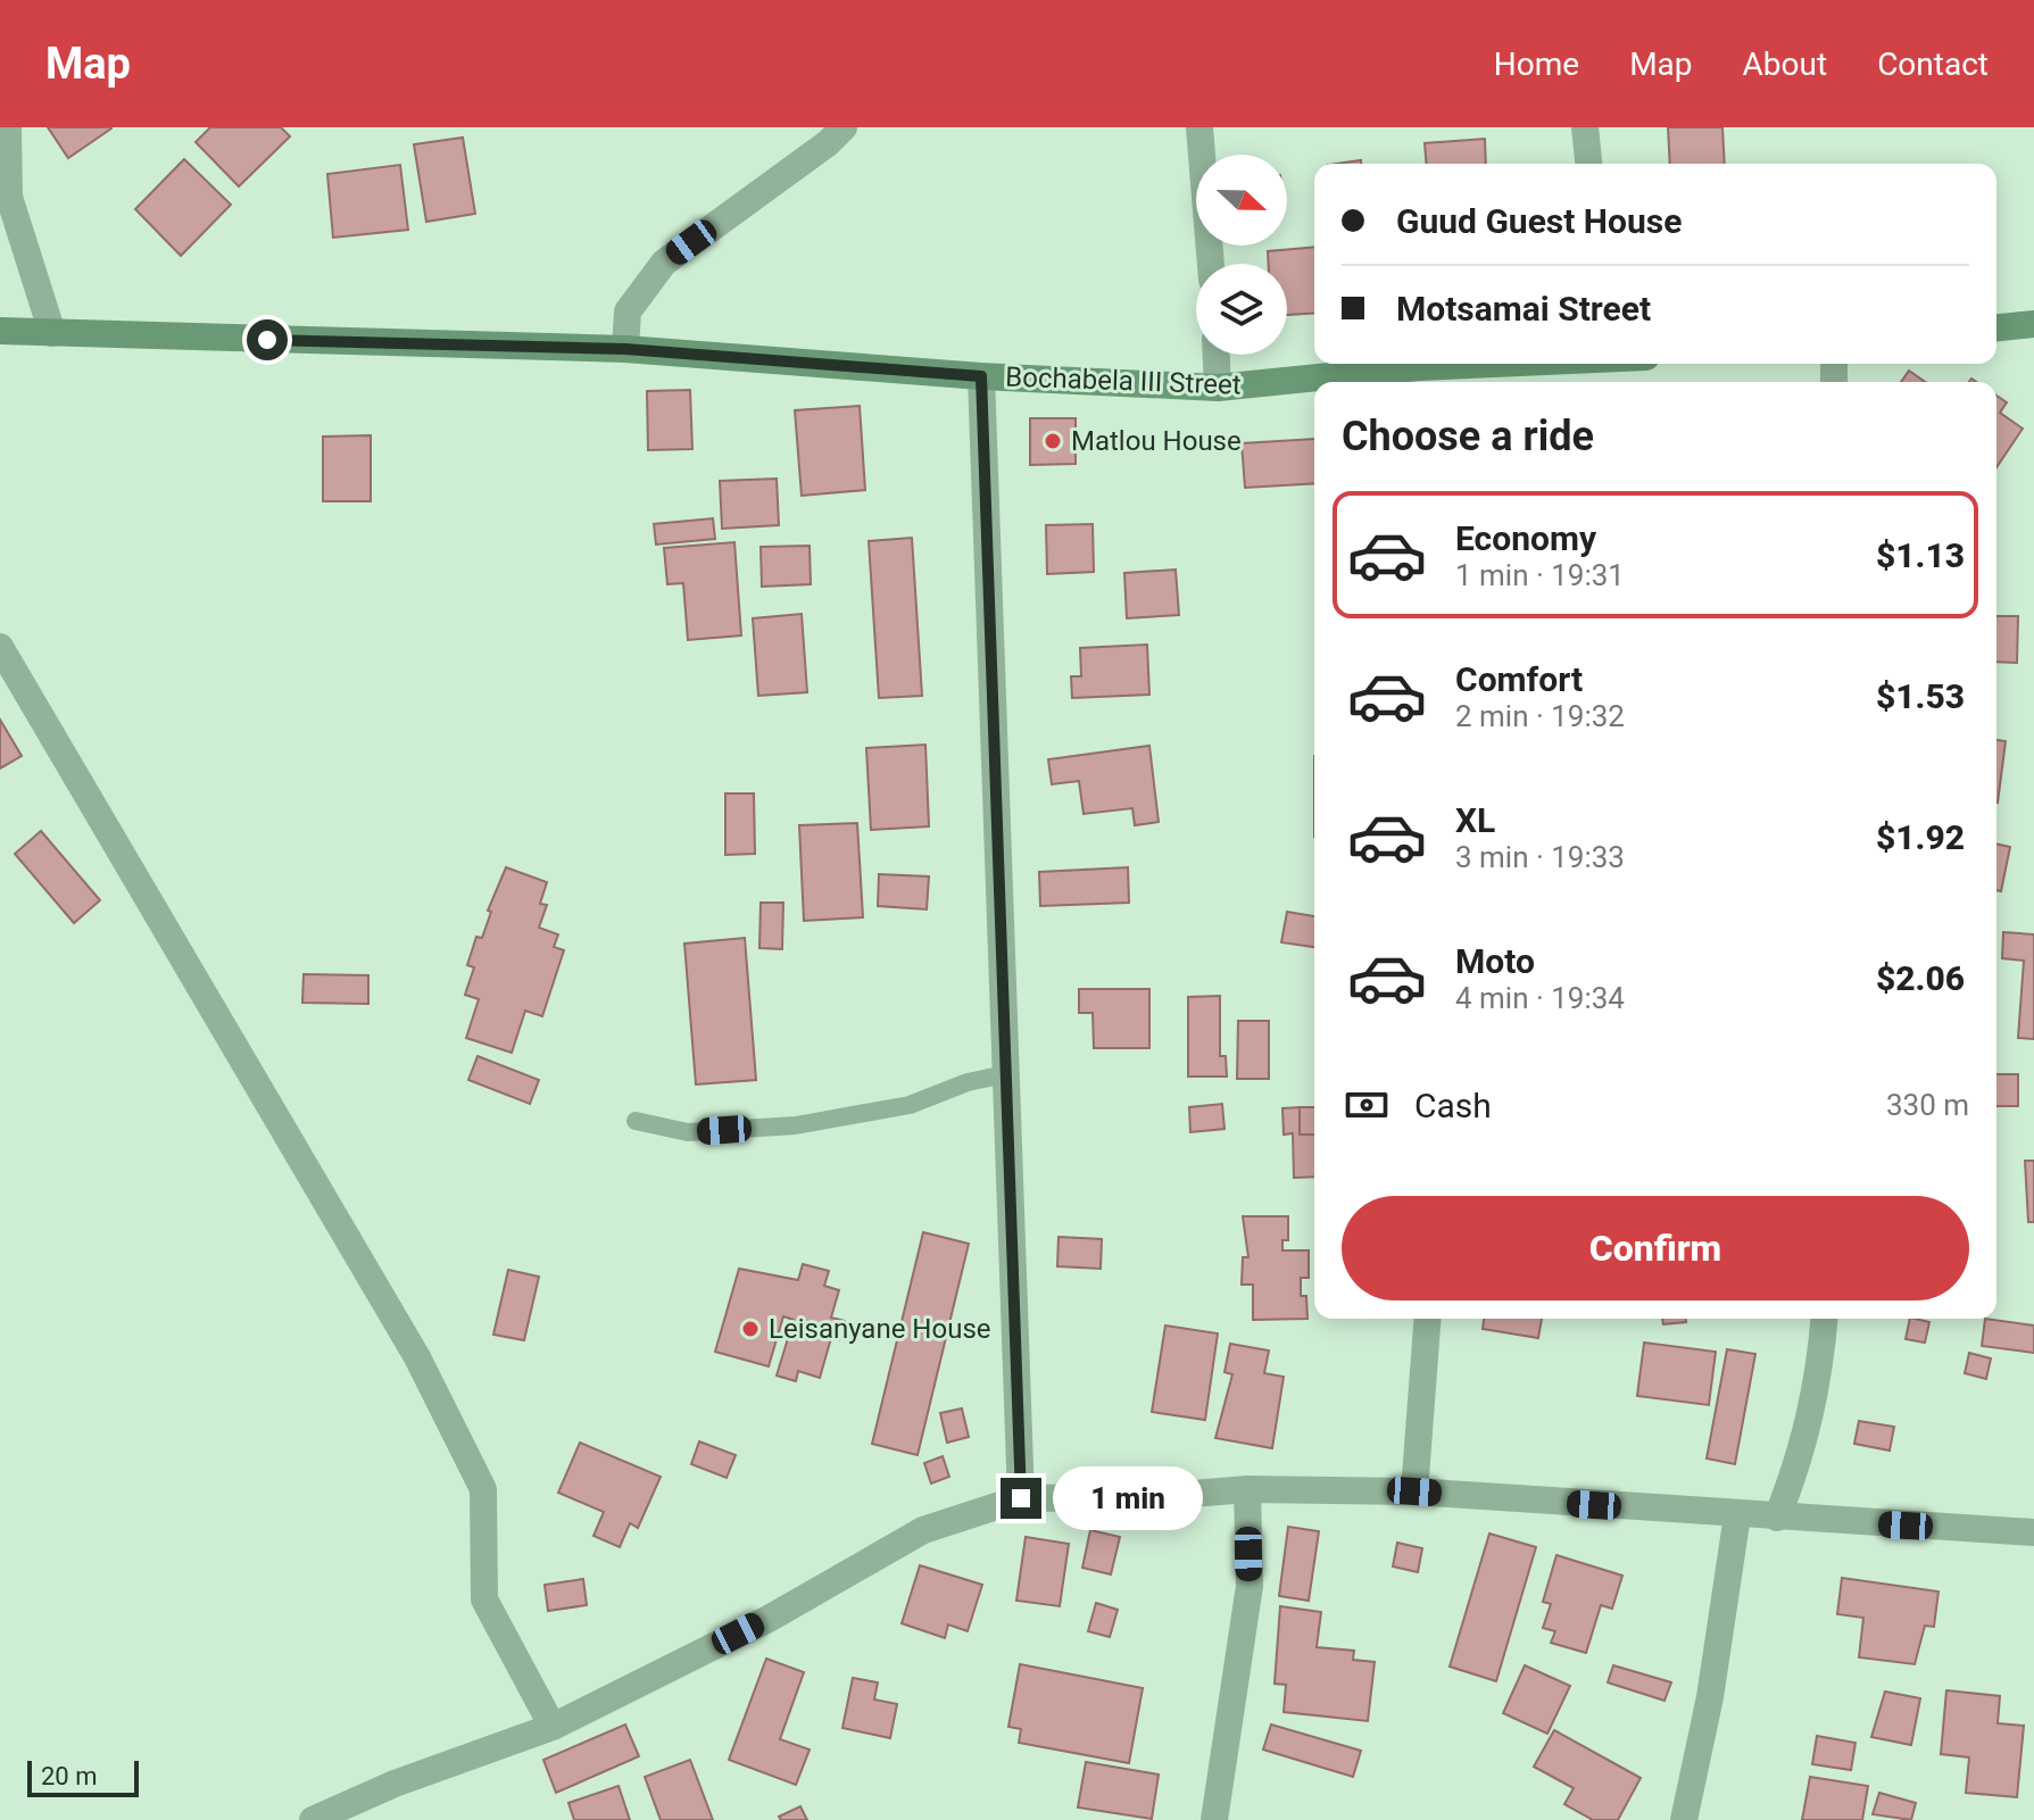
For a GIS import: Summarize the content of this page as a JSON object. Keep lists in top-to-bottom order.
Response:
{
  "streets": {
    "street": ["Bochabela III Street"]
  },
  "places": ["Matlou House", "Leisanyane House"],
  "scale_bar": "20 m",
  "north": "right",
  "page": {
    "header": "Map",
    "nav": [
      "Home",
      "Map",
      "About",
      "Contact"
    ],
    "banner": ["Guud Guest House", "Motsamai Street"],
    "heading": "Choose a ride",
    "list": [
      {
        "name": "Economy",
        "note": "1 min · 19:31",
        "value": "$1.13"
      },
      {
        "name": "Comfort",
        "note": "2 min · 19:32",
        "value": "$1.53"
      },
      {
        "name": "XL",
        "note": "3 min · 19:33",
        "value": "$1.92"
      },
      {
        "name": "Moto",
        "note": "4 min · 19:34",
        "value": "$2.06"
      }
    ],
    "pay": ["Cash", "330 m"],
    "buttons": "Confirm",
    "bubble": "1 min",
    "scale": "20 m"
  }
}
